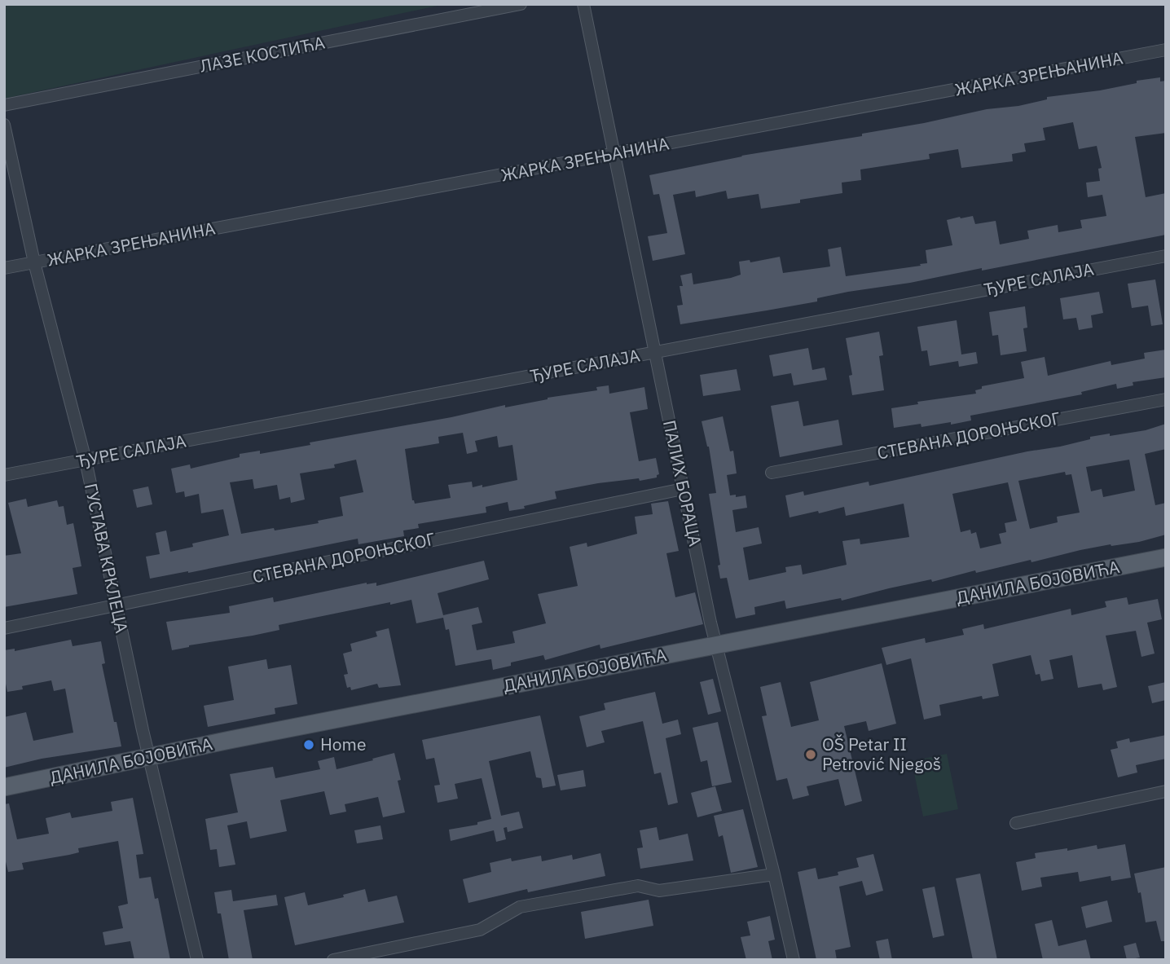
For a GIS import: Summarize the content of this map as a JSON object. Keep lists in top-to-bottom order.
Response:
{
  "streets": {
    "main road": ["ДАНИЛА БОЈОВИЋА"],
    "street": [
      "ЛАЗЕ КОСТИЋА",
      "ЖАРКА ЗРЕЊАНИНА",
      "ЂУРЕ САЛАЈА",
      "СТЕВАНА ДОРОЊСКОГ",
      "ПАЛИХ БОРАЦА",
      "ГУСТАВА КРКЛЕЦА"
    ]
  },
  "crossings": [
    ["ЖАРКА ЗРЕЊАНИНА", "ПАЛИХ БОРАЦА"],
    ["ЖАРКА ЗРЕЊАНИНА", "ГУСТАВА КРКЛЕЦА"],
    ["ЂУРЕ САЛАЈА", "ПАЛИХ БОРАЦА"],
    ["ЂУРЕ САЛАЈА", "ГУСТАВА КРКЛЕЦА"],
    ["СТЕВАНА ДОРОЊСКОГ", "ПАЛИХ БОРАЦА"],
    ["СТЕВАНА ДОРОЊСКОГ", "ГУСТАВА КРКЛЕЦА"],
    ["ПАЛИХ БОРАЦА", "ДАНИЛА БОЈОВИЋА"],
    ["ГУСТАВА КРКЛЕЦА", "ДАНИЛА БОЈОВИЋА"]
  ],
  "places": ["Home", "OŠ Petar II Petrović Njegoš"]
}
